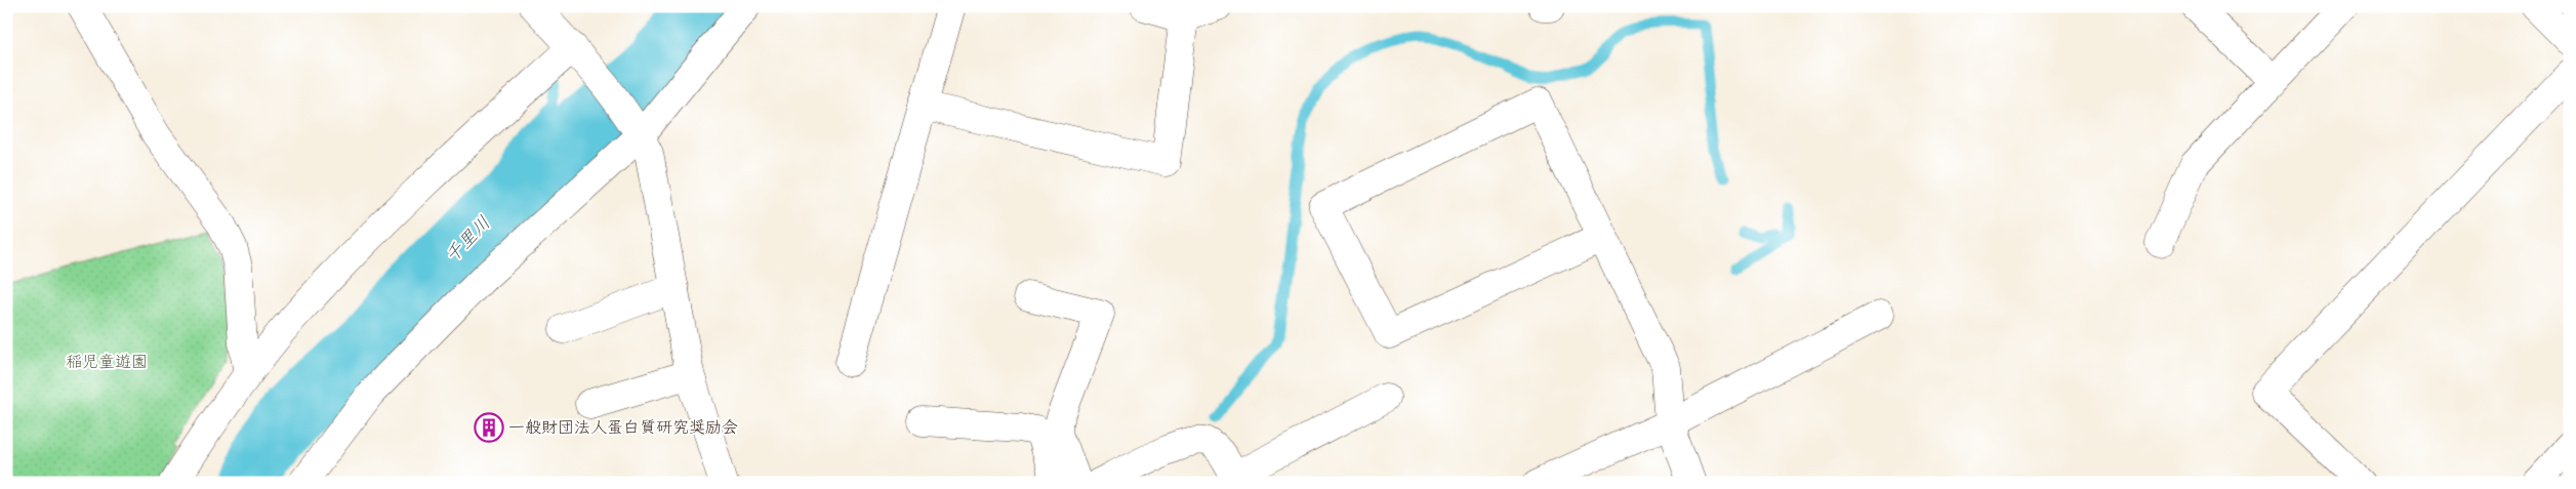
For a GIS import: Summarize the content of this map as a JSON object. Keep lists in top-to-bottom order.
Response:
{
  "water": ["千里川"],
  "parks": ["稲児童遊園"],
  "places": {
    "building": ["一般財団法人蛋白質研究奨励会"]
  }
}
